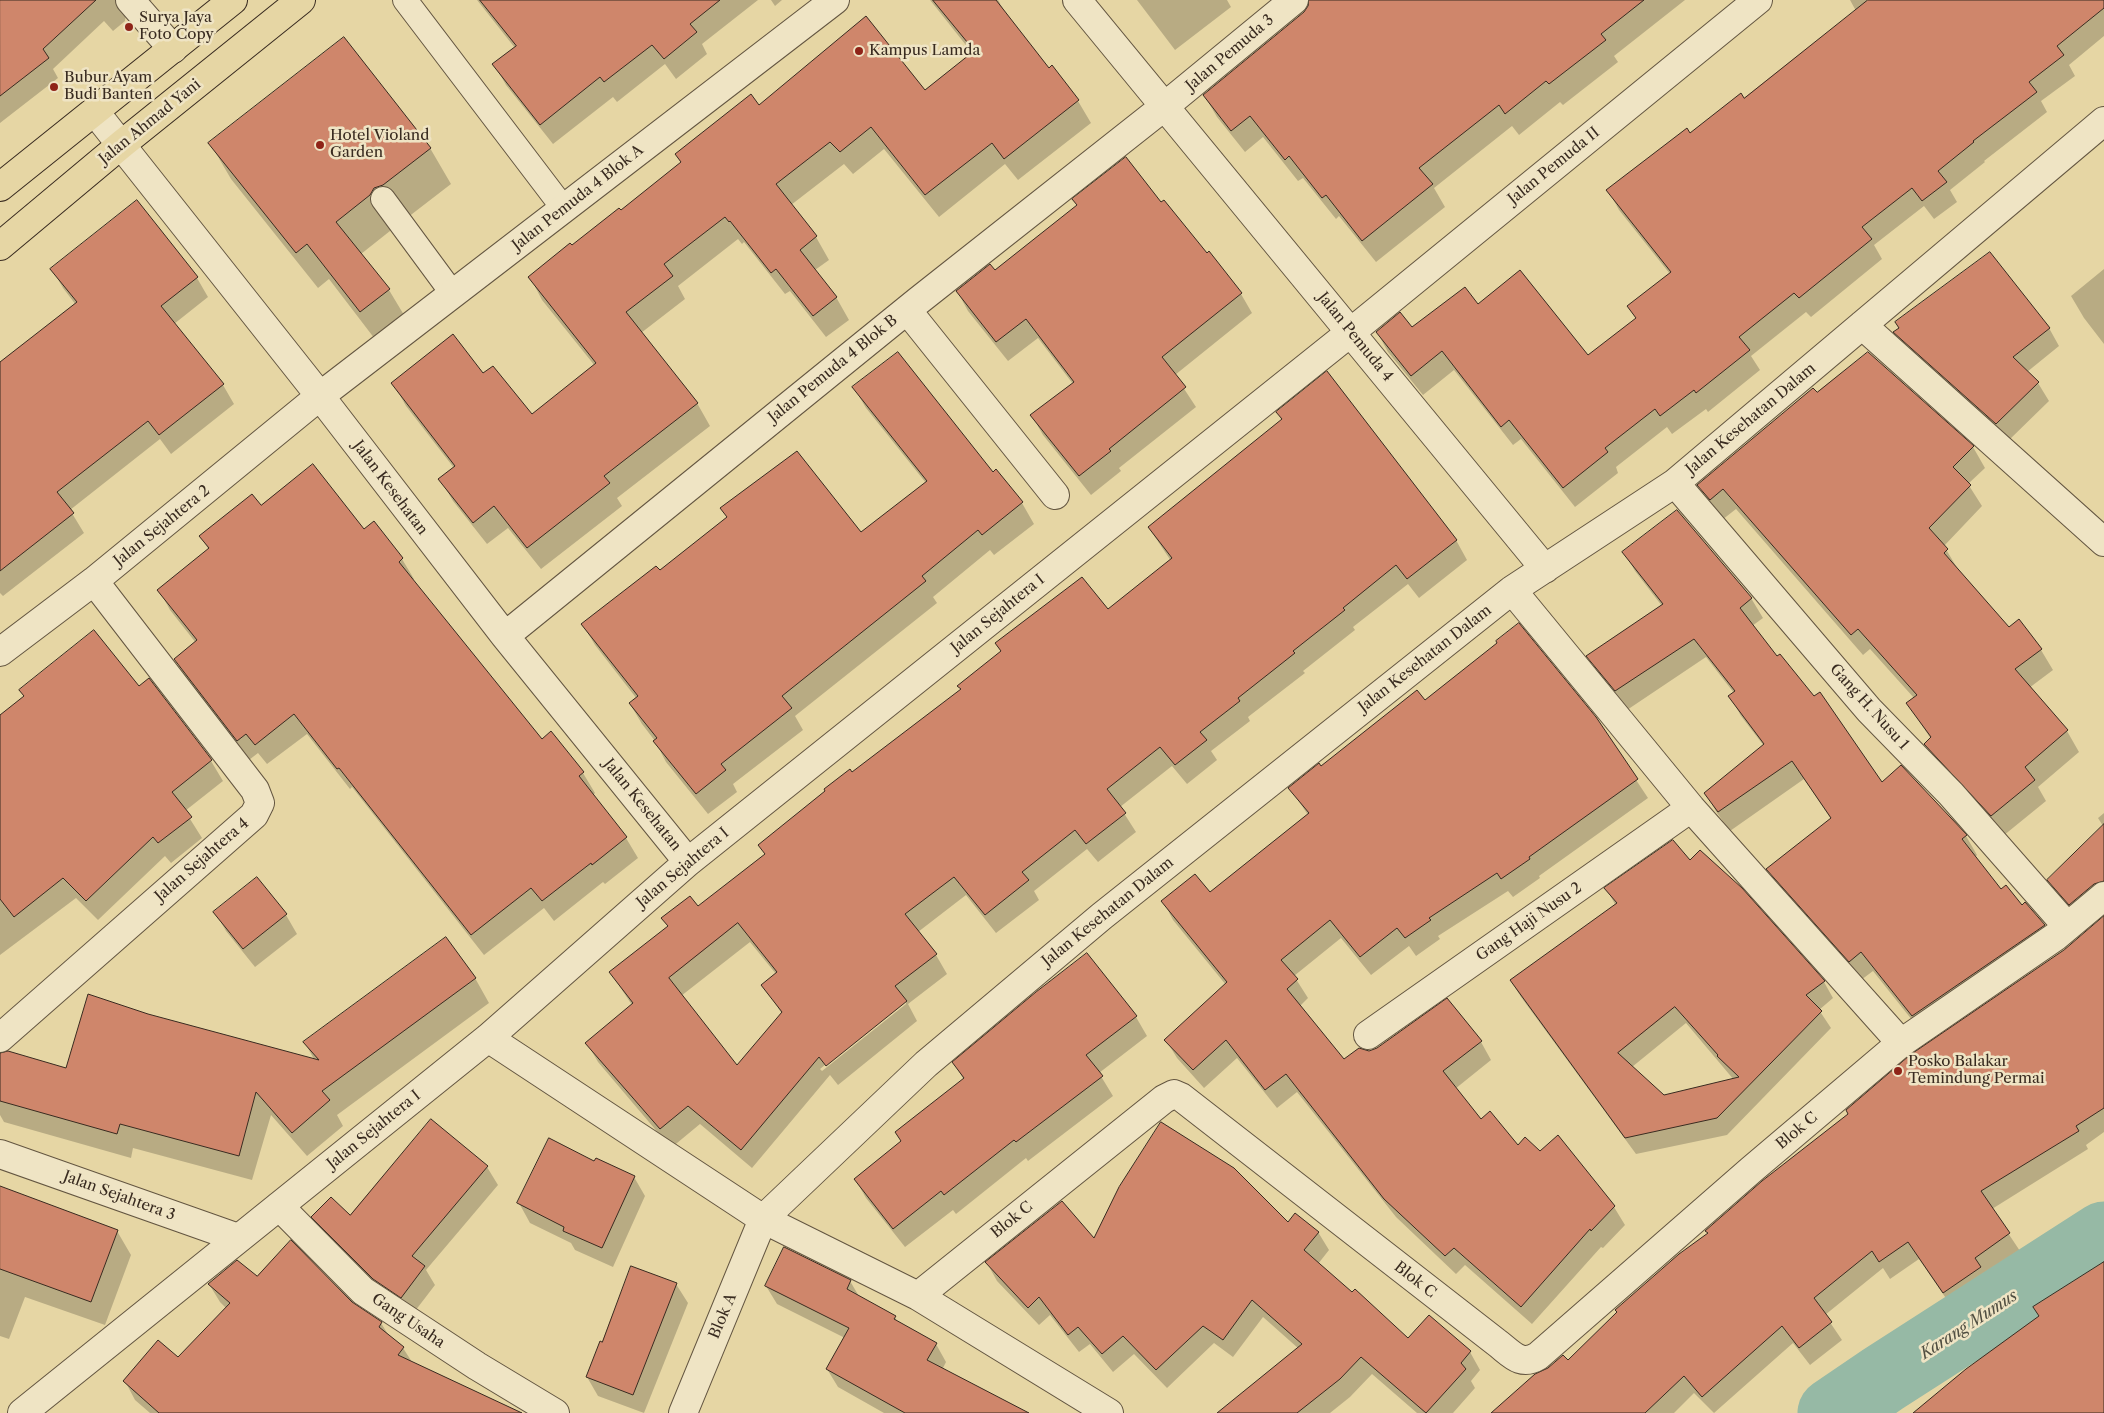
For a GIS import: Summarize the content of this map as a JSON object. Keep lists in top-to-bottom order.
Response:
{
  "streets": {
    "main road": ["Jalan Ahmad Yani"],
    "street": [
      "Jalan Pemuda 3",
      "Jalan Pemuda II",
      "Jalan Pemuda 4 Blok A",
      "Jalan Pemuda 4",
      "Jalan Pemuda 4 Blok B",
      "Jalan Kesehatan Dalam",
      "Jalan Kesehatan",
      "Jalan Sejahtera 2",
      "Jalan Sejahtera I",
      "Gang H. Nusu 1",
      "Jalan Sejahtera 4",
      "Gang Haji Nusu 2",
      "Blok C",
      "Jalan Sejahtera 3",
      "Blok A",
      "Gang Usaha"
    ]
  },
  "crossings": [
    ["Jalan Pemuda 3", "Jalan Pemuda 4"],
    ["Jalan Pemuda 3", "Jalan Pemuda 4 Blok B"],
    ["Jalan Ahmad Yani", "Jalan Kesehatan"],
    ["Jalan Pemuda II", "Jalan Pemuda 4"],
    ["Jalan Pemuda II", "Jalan Sejahtera I"],
    ["Jalan Pemuda 4 Blok A", "Jalan Kesehatan"],
    ["Jalan Pemuda 4 Blok A", "Jalan Sejahtera 2"],
    ["Jalan Pemuda 4", "Jalan Pemuda 4 Blok B"],
    ["Jalan Pemuda 4", "Jalan Kesehatan Dalam"],
    ["Jalan Pemuda 4", "Jalan Sejahtera I"],
    ["Jalan Pemuda 4 Blok B", "Jalan Kesehatan"],
    ["Jalan Kesehatan Dalam", "Gang H. Nusu 1"],
    ["Jalan Kesehatan Dalam", "Blok A"],
    ["Jalan Kesehatan", "Jalan Sejahtera 2"],
    ["Jalan Kesehatan", "Jalan Sejahtera I"],
    ["Jalan Sejahtera 2", "Jalan Sejahtera 4"],
    ["Jalan Sejahtera I", "Jalan Sejahtera 3"],
    ["Jalan Sejahtera I", "Gang Usaha"]
  ],
  "water": ["Karang Mumus"],
  "places": [
    "Surya Jaya Foto Copy",
    "Kampus Lamda",
    "Bubur Ayam Budi Banten",
    "Hotel Violand Garden",
    "Posko Balakar Temindung Permai"
  ]
}
